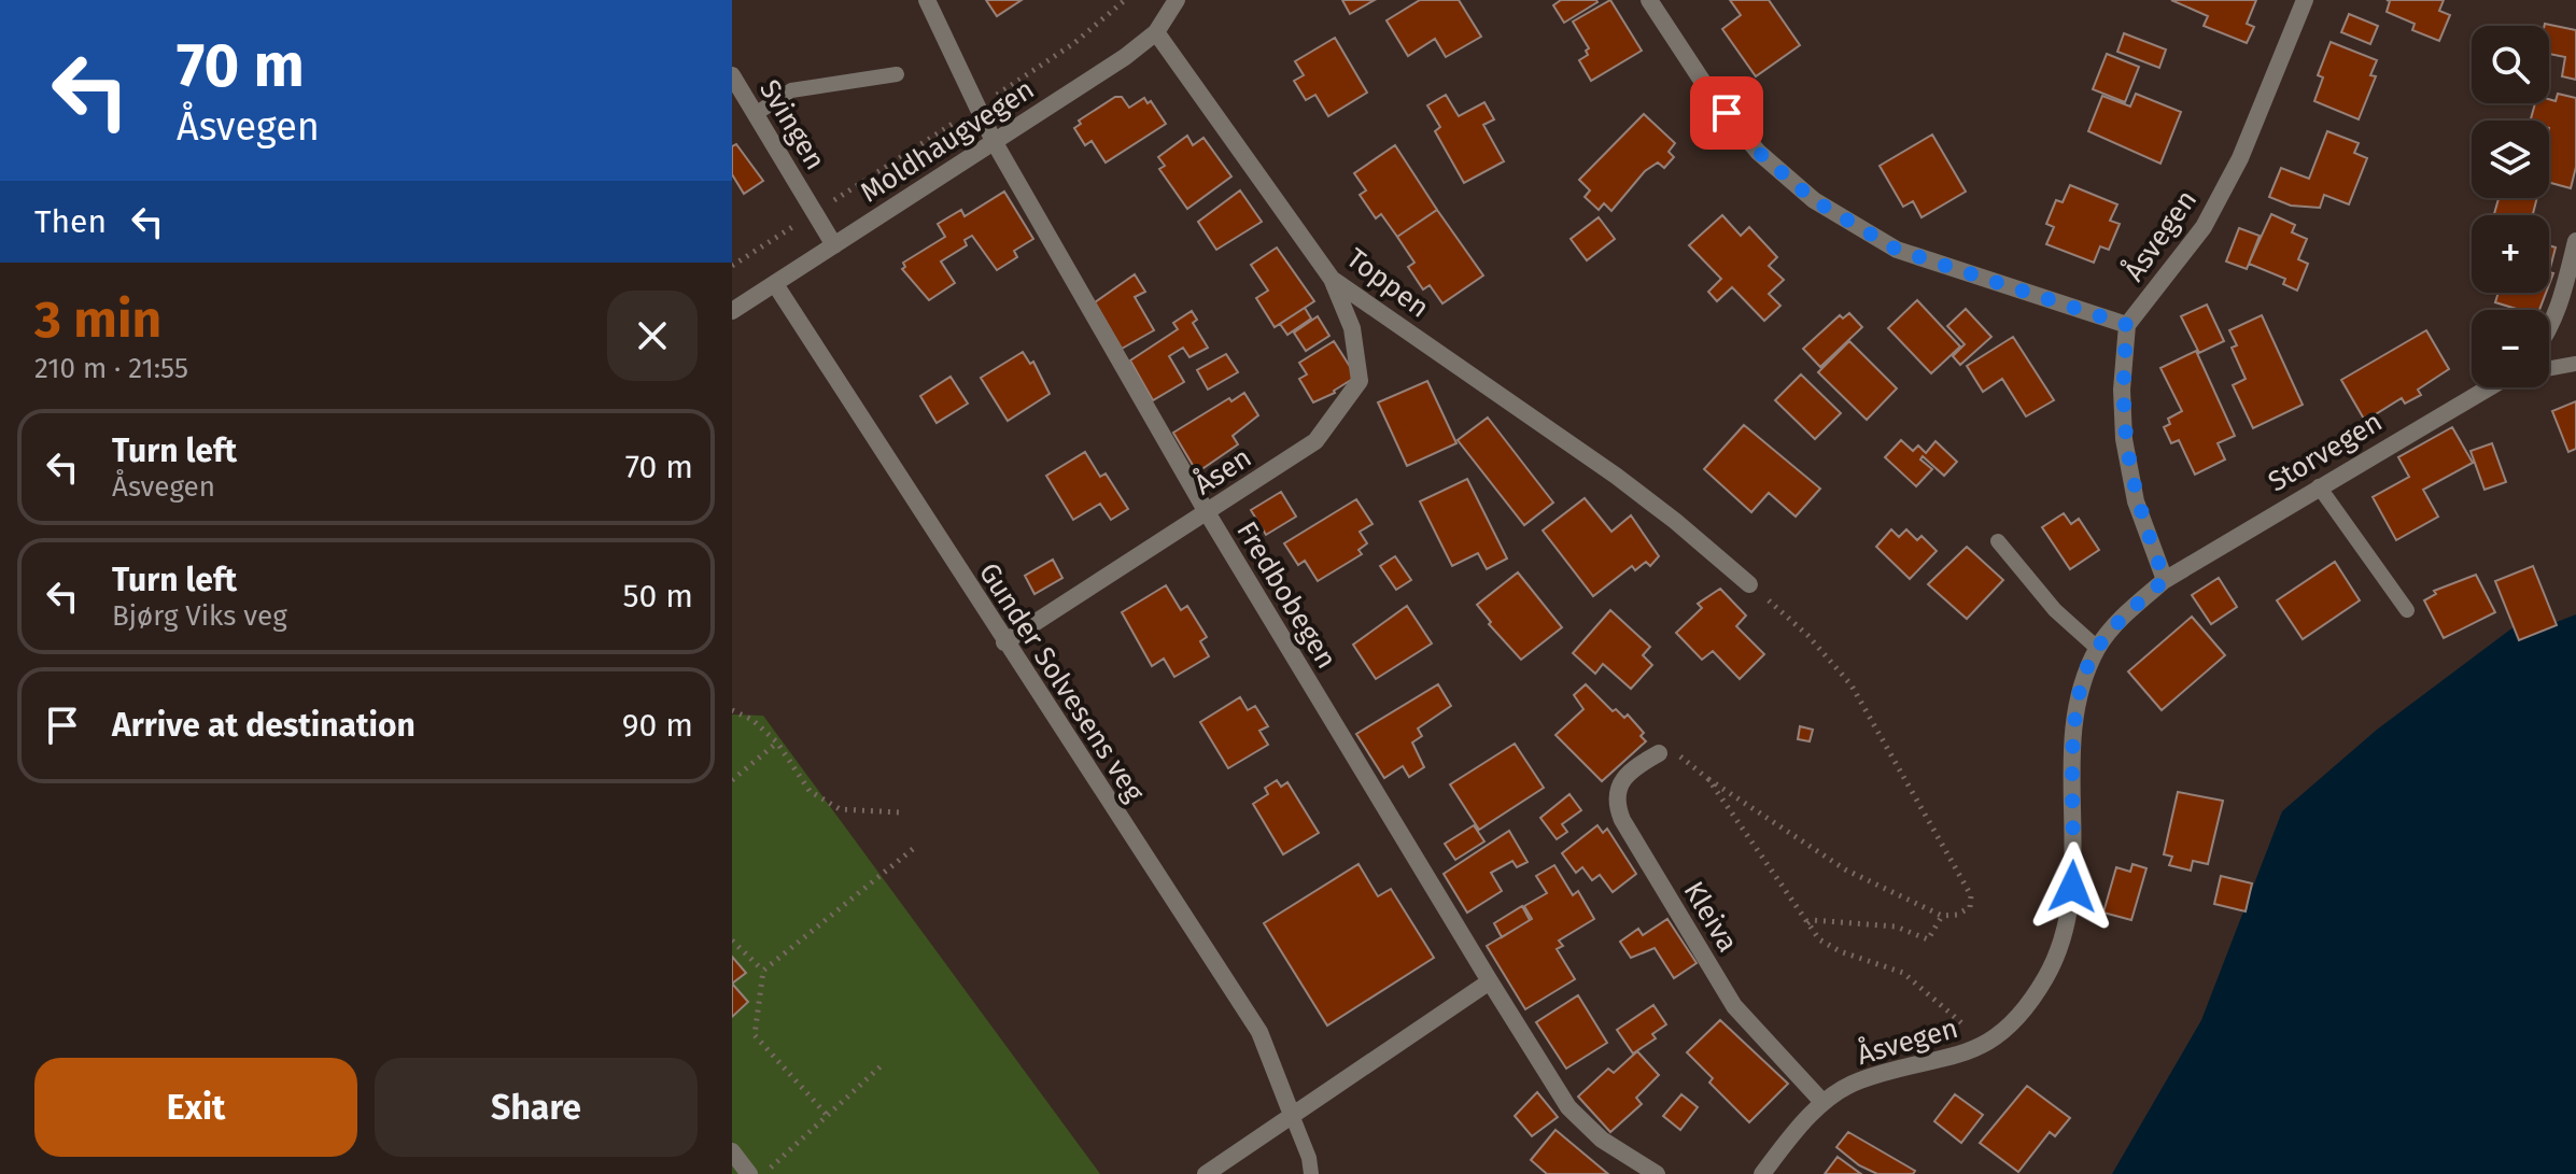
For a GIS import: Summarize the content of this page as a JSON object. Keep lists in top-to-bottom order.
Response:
{
  "streets": {
    "street": [
      "Svingen",
      "Moldhaugvegen",
      "Åsvegen",
      "Toppen",
      "Storvegen",
      "Åsen",
      "Fredbobegen",
      "Gunder Solvesens veg",
      "Kleiva"
    ]
  },
  "crossings": [
    ["Svingen", "Moldhaugvegen"],
    ["Moldhaugvegen", "Toppen"],
    ["Moldhaugvegen", "Fredbobegen"],
    ["Moldhaugvegen", "Gunder Solvesens veg"],
    ["Åsvegen", "Storvegen"],
    ["Åsvegen", "Kleiva"],
    ["Toppen", "Åsen"],
    ["Åsen", "Fredbobegen"],
    ["Åsen", "Gunder Solvesens veg"]
  ],
  "page": {
    "turn": ["70 m", "Åsvegen"],
    "map_buttons": ["+", "−"],
    "then": "Then",
    "heading": ["3 min", "210 m · 21:55"],
    "list": [
      {
        "name": "Turn left",
        "note": "Åsvegen",
        "value": "70 m"
      },
      {
        "name": "Turn left",
        "note": "Bjørg Viks veg",
        "value": "50 m"
      },
      {
        "name": "Arrive at destination",
        "value": "90 m"
      }
    ],
    "buttons": ["Exit", "Share"]
  }
}
